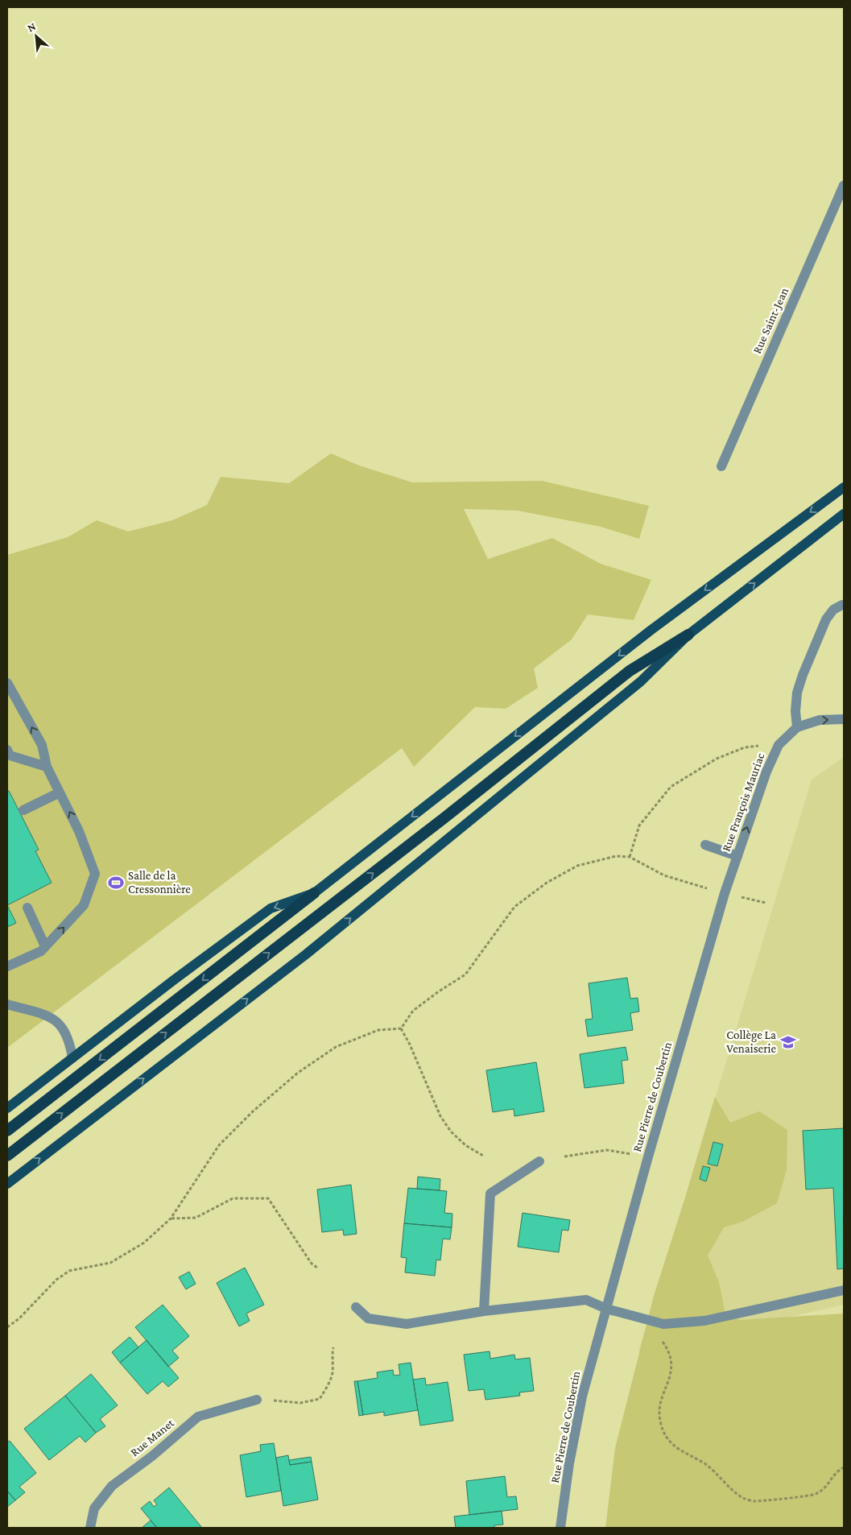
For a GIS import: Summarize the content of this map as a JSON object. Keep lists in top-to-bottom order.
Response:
{
  "streets": {
    "street": [
      "Rue Saint-Jean",
      "Rue François Mauriac",
      "Rue Pierre de Coubertin",
      "Rue Manet"
    ]
  },
  "crossings": [
    ["Rue François Mauriac", "Rue Pierre de Coubertin"]
  ],
  "places": {
    "sports": ["Salle de la Cressonnière"],
    "school or university": ["Collège La Venaiserie"]
  },
  "north": "top left"
}
